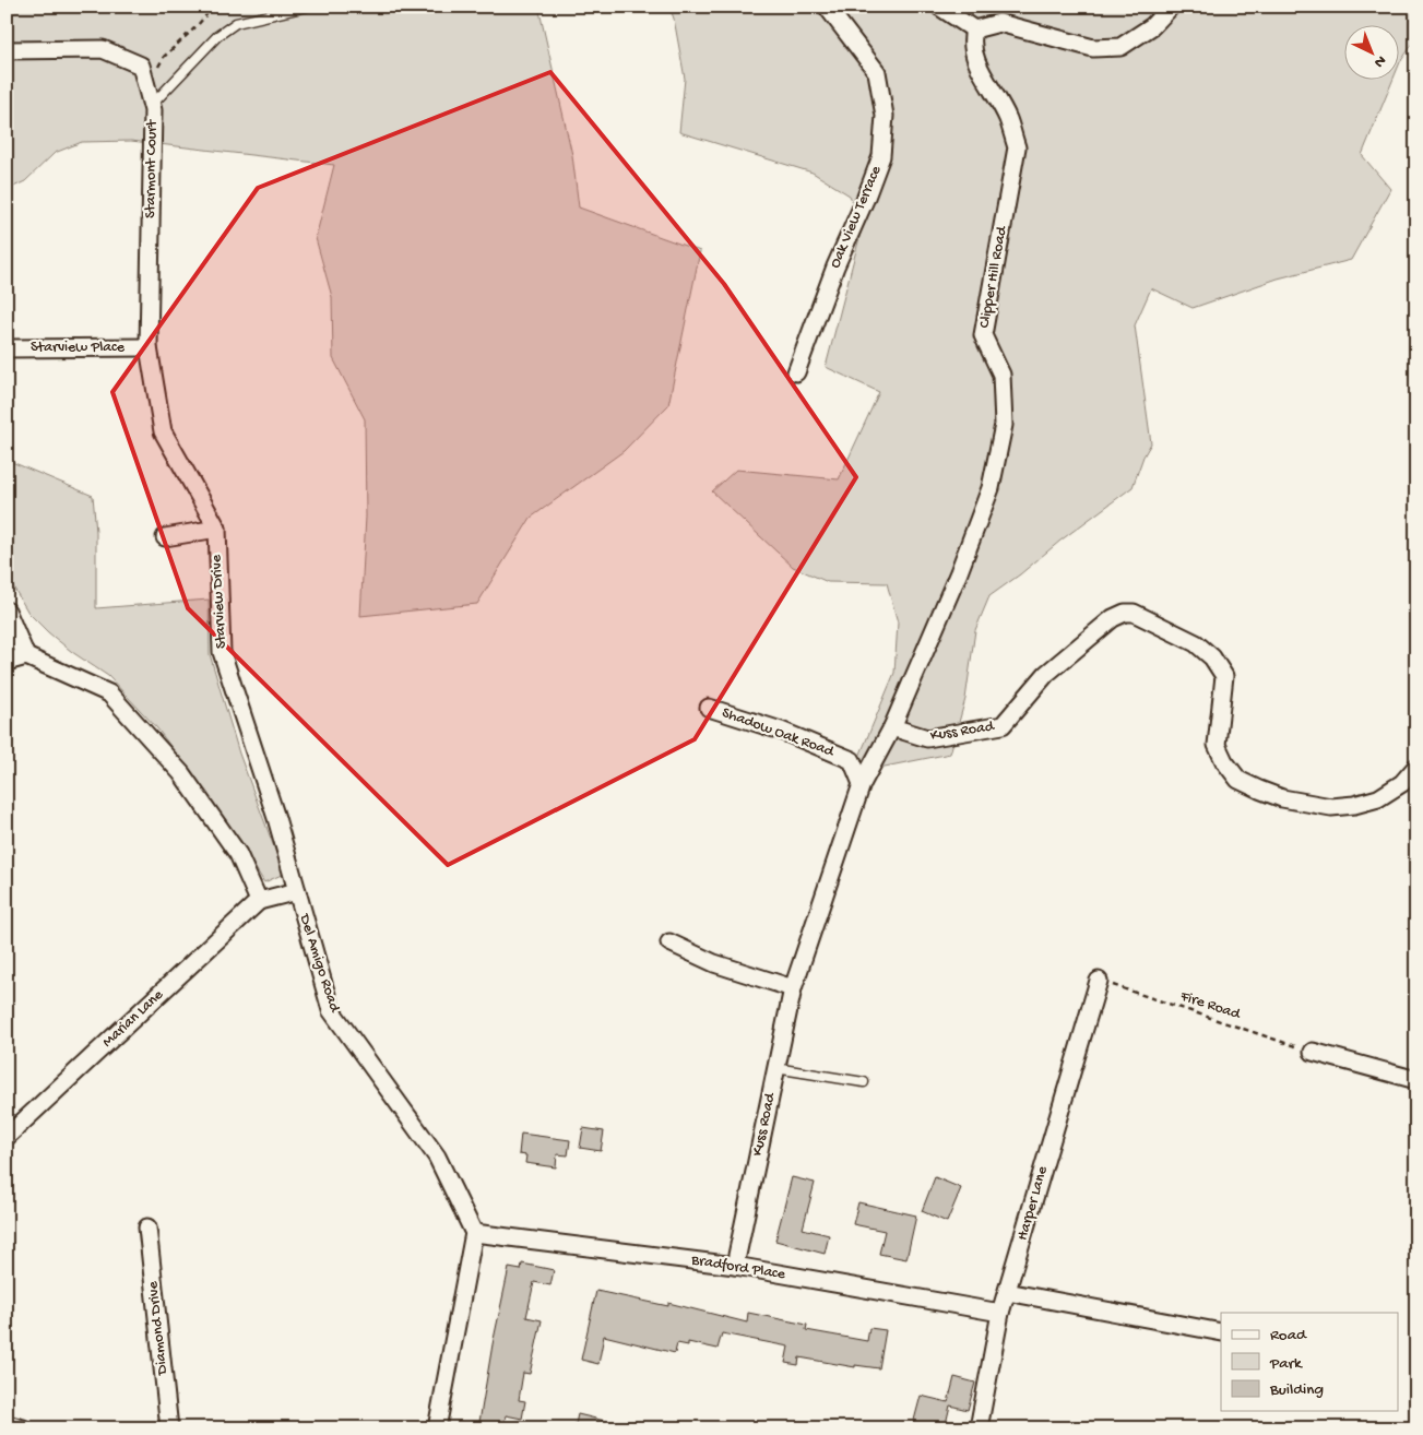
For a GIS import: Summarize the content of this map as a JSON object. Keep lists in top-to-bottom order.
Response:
{
  "streets": {
    "street": [
      "Starmont Court",
      "Oak View Terrace",
      "Clipper Hill Road",
      "Starview Place",
      "Starview Drive",
      "Kuss Road",
      "Shadow Oak Road",
      "Del Amigo Road",
      "Marian Lane",
      "Harper Lane",
      "Bradford Place",
      "Diamond Drive"
    ],
    "path": ["Fire Road"]
  },
  "crossings": [
    ["Starmont Court", "Starview Place"],
    ["Starmont Court", "Starview Drive"],
    ["Clipper Hill Road", "Kuss Road"],
    ["Starview Place", "Starview Drive"],
    ["Starview Drive", "Del Amigo Road"],
    ["Kuss Road", "Shadow Oak Road"],
    ["Kuss Road", "Bradford Place"],
    ["Del Amigo Road", "Bradford Place"],
    ["Fire Road", "Harper Lane"],
    ["Harper Lane", "Bradford Place"]
  ],
  "legend": ["Road", "Park", "Building"],
  "north": "bottom right"
}
